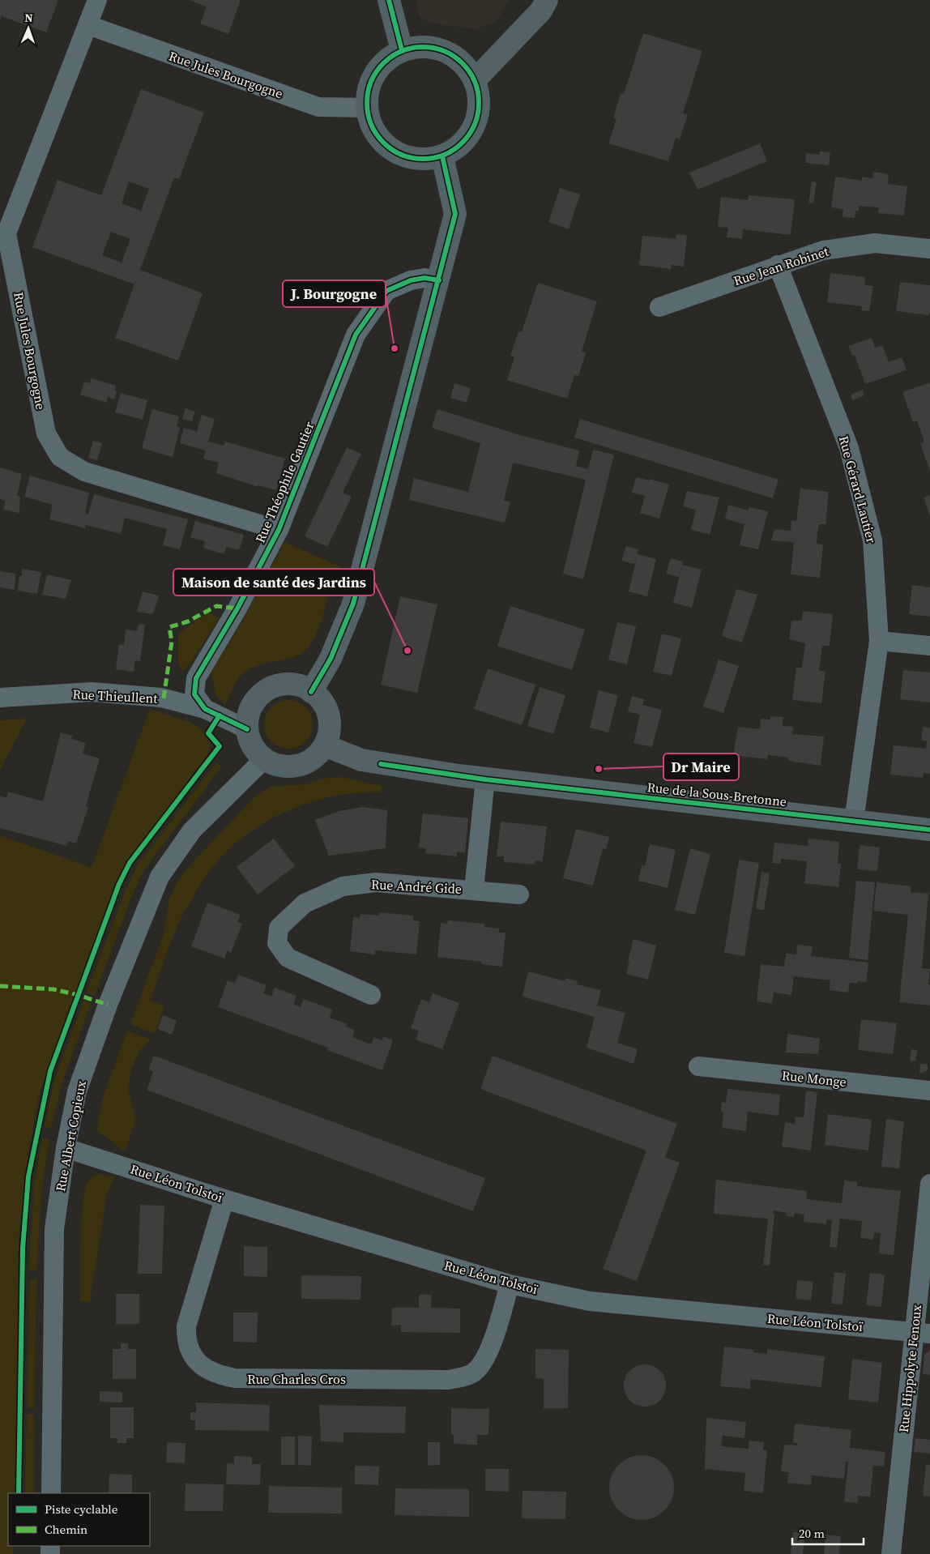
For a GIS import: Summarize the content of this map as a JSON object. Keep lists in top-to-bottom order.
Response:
{
  "streets": {
    "street": [
      "Rue Jules Bourgogne",
      "Rue Jean Robinet",
      "Rue Théophile Gautier",
      "Rue Gérard Lautier",
      "Rue Thieullent",
      "Rue de la Sous-Bretonne",
      "Rue André Gide",
      "Rue Monge",
      "Rue Albert Copieux",
      "Rue Léon Tolstoï",
      "Rue Hippolyte Fenoux",
      "Rue Charles Cros"
    ]
  },
  "crossings": [
    ["Rue Jules Bourgogne", "Rue Théophile Gautier"],
    ["Rue Jean Robinet", "Rue Gérard Lautier"],
    ["Rue Théophile Gautier", "Rue Thieullent"],
    ["Rue Gérard Lautier", "Rue de la Sous-Bretonne"],
    ["Rue de la Sous-Bretonne", "Rue André Gide"],
    ["Rue de la Sous-Bretonne", "Rue Albert Copieux"],
    ["Rue Albert Copieux", "Rue Léon Tolstoï"],
    ["Rue Léon Tolstoï", "Rue Hippolyte Fenoux"],
    ["Rue Léon Tolstoï", "Rue Charles Cros"]
  ],
  "places": ["J. Bourgogne", "Maison de santé des Jardins", "Dr Maire"],
  "legend": ["Piste cyclable", "Chemin"],
  "scale_bar": "20 m",
  "north": "top"
}
